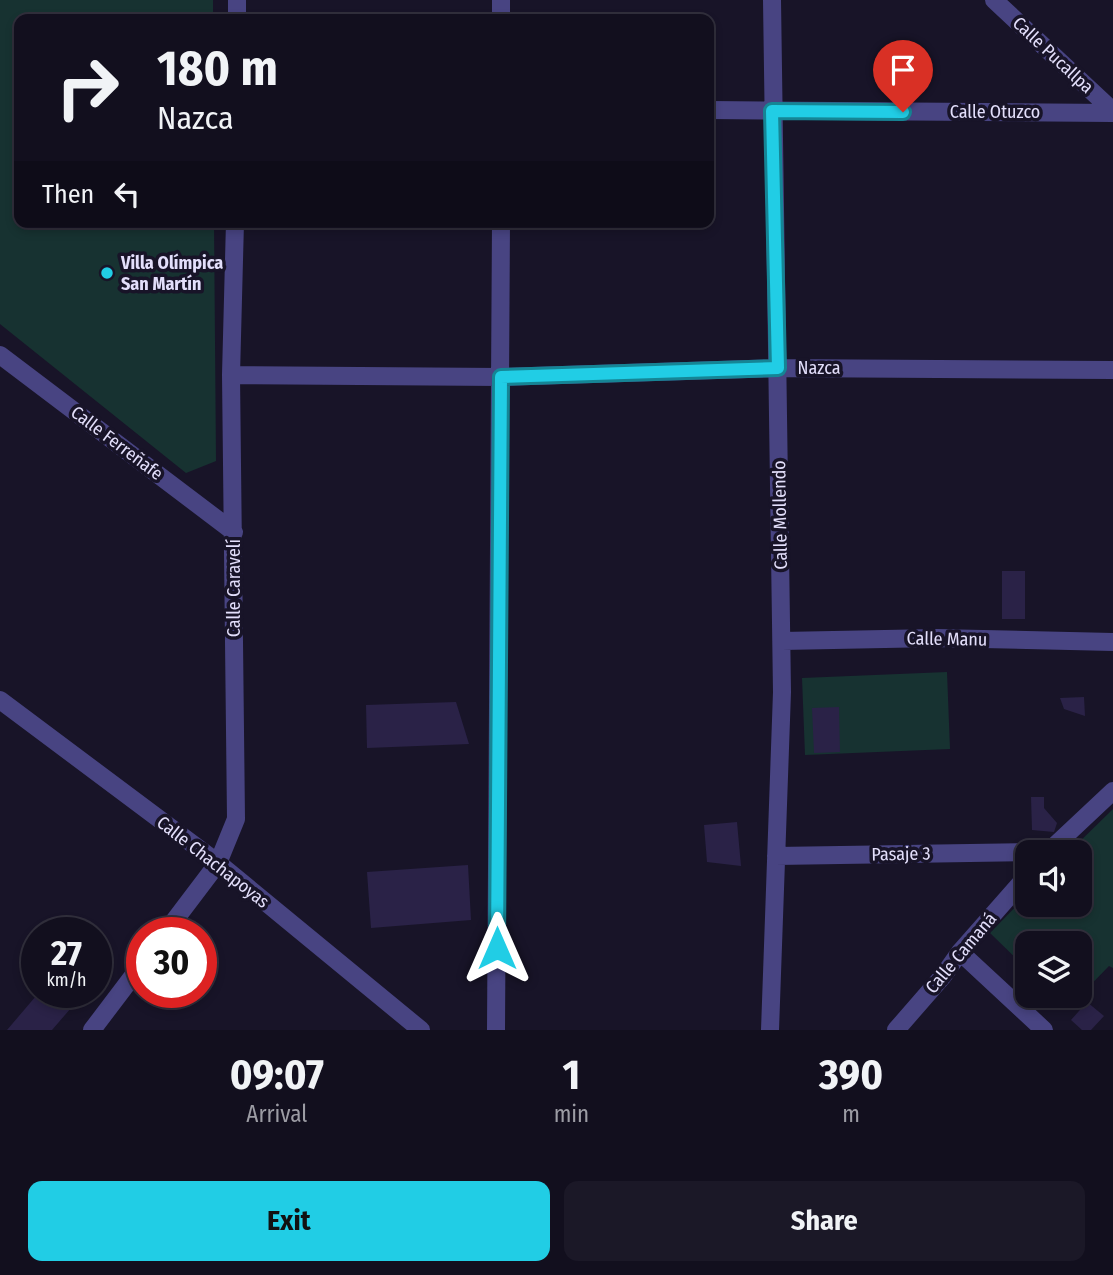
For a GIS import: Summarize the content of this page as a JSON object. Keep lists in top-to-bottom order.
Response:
{
  "streets": {
    "street": [
      "Calle Pucallpa",
      "Calle Otuzco",
      "Nazca",
      "Calle Ferreñafe",
      "Calle Mollendo",
      "Calle Caravelí",
      "Calle Manu",
      "Pasaje 3",
      "Calle Chachapoyas",
      "Calle Camaná"
    ]
  },
  "crossings": [
    ["Calle Pucallpa", "Calle Otuzco"],
    ["Calle Otuzco", "Calle Mollendo"],
    ["Nazca", "Calle Mollendo"],
    ["Nazca", "Calle Caravelí"],
    ["Calle Ferreñafe", "Calle Caravelí"],
    ["Calle Mollendo", "Calle Manu"],
    ["Calle Mollendo", "Pasaje 3"],
    ["Calle Caravelí", "Calle Chachapoyas"]
  ],
  "places": ["Villa Olímpica San Martín"],
  "page": {
    "turn": ["180 m", "Nazca"],
    "then": "Then",
    "speed": "27 km/h",
    "limit": "30",
    "eta": [
      "09:07",
      "Arrival",
      "1",
      "min",
      "390",
      "m"
    ],
    "buttons": ["Exit", "Share"]
  }
}
